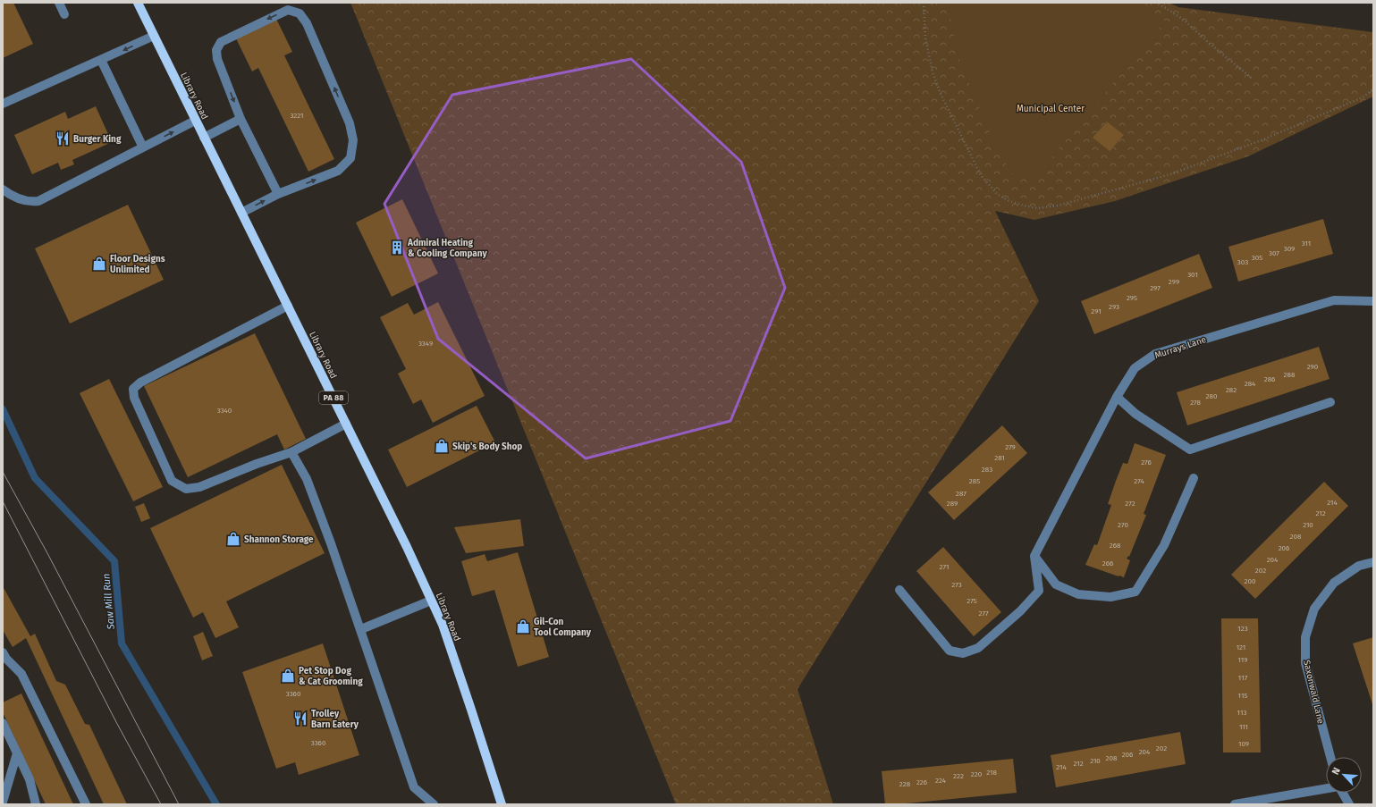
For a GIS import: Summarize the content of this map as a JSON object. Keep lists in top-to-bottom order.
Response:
{
  "streets": {
    "main road": ["Library Road", "PA 88"],
    "street": ["Murrays Lane", "Saxonwald Lane"]
  },
  "water": ["Saw Mill Run"],
  "parks": ["Municipal Center"],
  "places": {
    "restaurant": ["Burger King", "Trolley Barn Eatery"],
    "building": ["Admiral Heating & Cooling Company"],
    "shop": [
      "Floor Designs Unlimited",
      "Skip's Body Shop",
      "Shannon Storage",
      "Gil-Con Tool Company",
      "Pet Stop Dog & Cat Grooming"
    ]
  },
  "house_numbers": [
    "3221",
    "311",
    "309",
    "307",
    "305",
    "303",
    "301",
    "299",
    "297",
    "295",
    "293",
    "291",
    "3349",
    "290",
    "288",
    "286",
    "284",
    "282",
    "280",
    "278",
    "3340",
    "279",
    "281",
    "276",
    "283",
    "285",
    "274",
    "287",
    "214",
    "289",
    "272",
    "212",
    "270",
    "210",
    "208",
    "268",
    "206",
    "204",
    "266",
    "271",
    "202",
    "200",
    "273",
    "275",
    "277",
    "123",
    "121",
    "119",
    "117",
    "3360",
    "115",
    "113",
    "111",
    "3360",
    "109",
    "202",
    "204",
    "206",
    "208",
    "210",
    "212",
    "214",
    "218",
    "220",
    "222",
    "224",
    "226",
    "228"
  ],
  "north": "top left"
}
